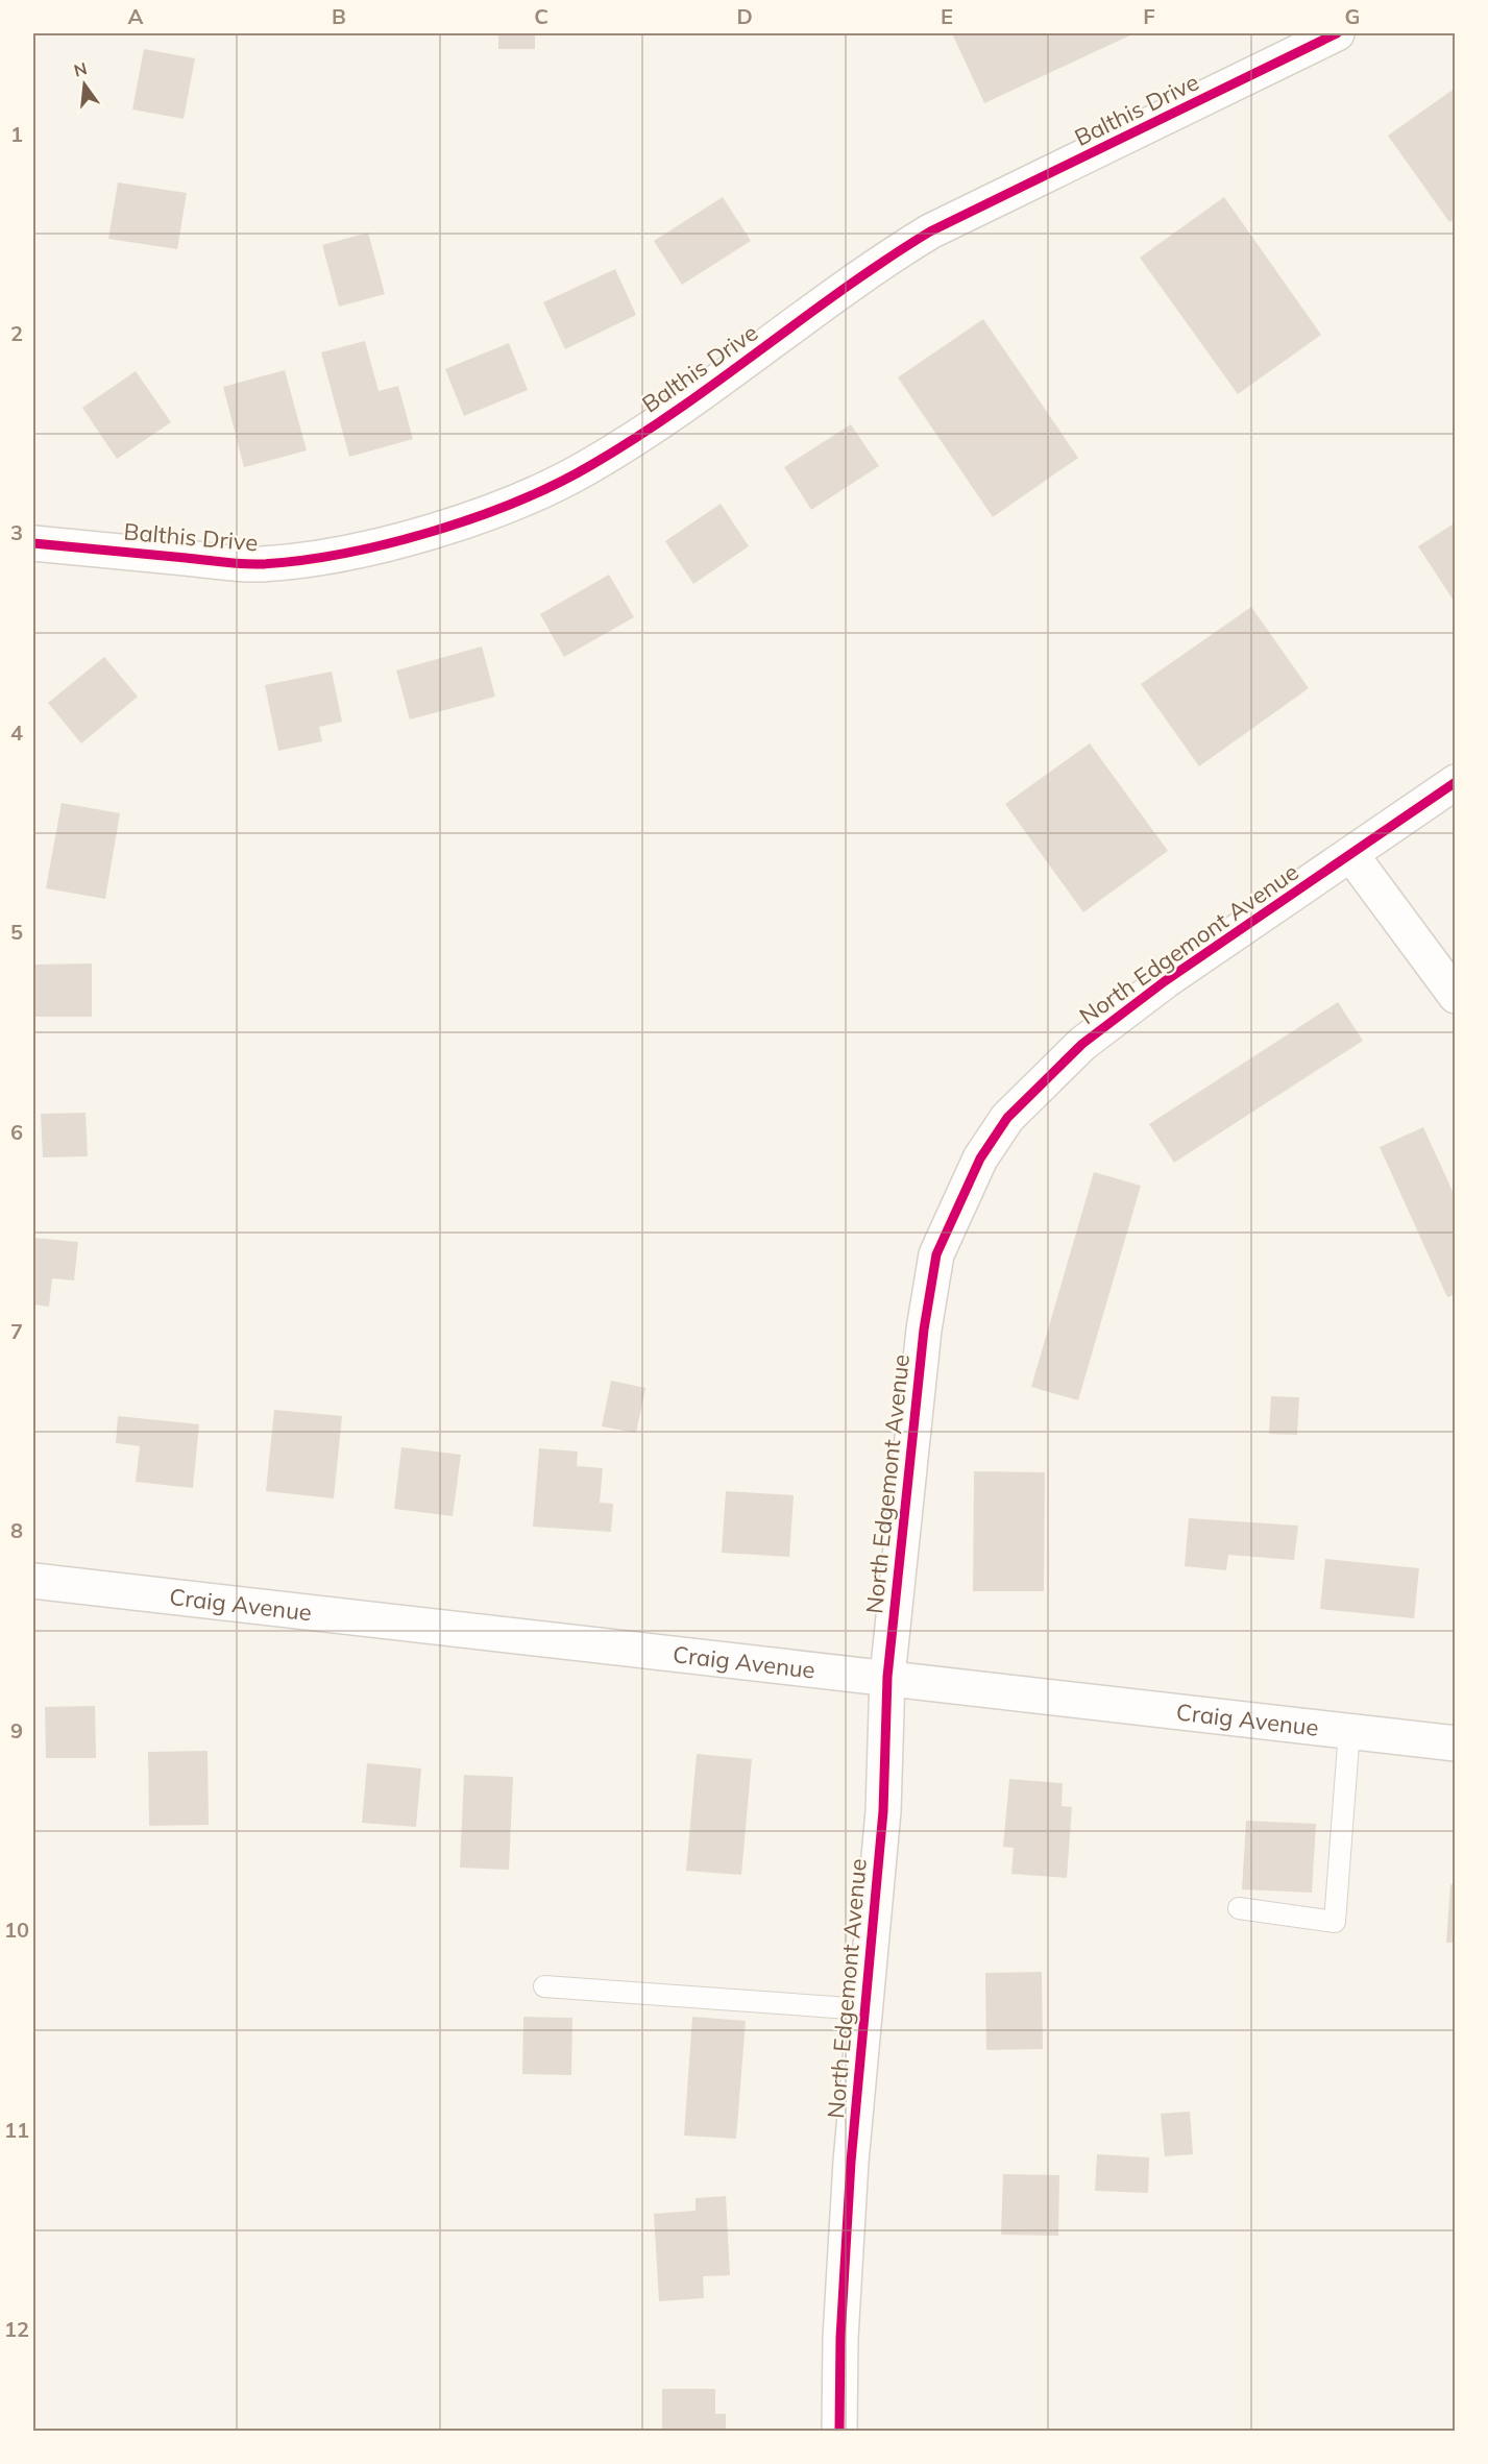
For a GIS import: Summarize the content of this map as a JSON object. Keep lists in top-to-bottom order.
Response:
{
  "streets": {
    "street": ["Balthis Drive", "North Edgemont Avenue", "Craig Avenue"]
  },
  "crossings": [
    ["North Edgemont Avenue", "Craig Avenue"]
  ],
  "north": "top",
  "grid": {
    "columns": [
      "A",
      "B",
      "C",
      "D",
      "E",
      "F",
      "G"
    ],
    "rows": [
      "1",
      "2",
      "3",
      "4",
      "5",
      "6",
      "7",
      "8",
      "9",
      "10",
      "11",
      "12"
    ]
  }
}
